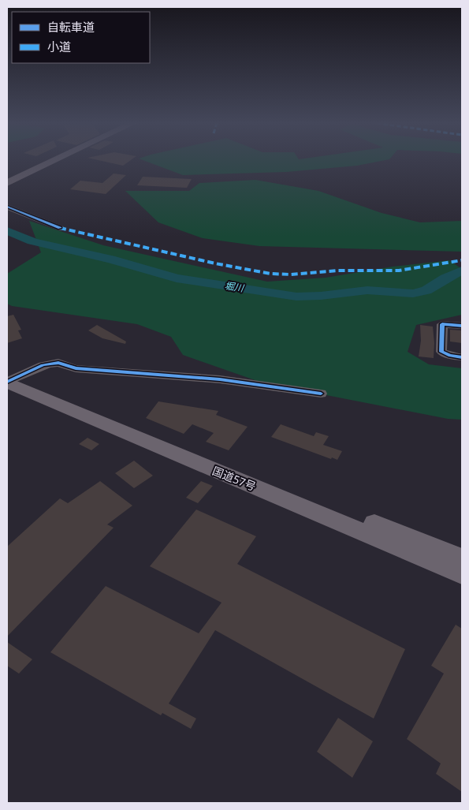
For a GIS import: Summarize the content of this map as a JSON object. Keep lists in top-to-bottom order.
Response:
{
  "streets": {
    "highway": ["国道57号"]
  },
  "water": ["堀川"],
  "legend": ["自転車道", "小道"]
}
